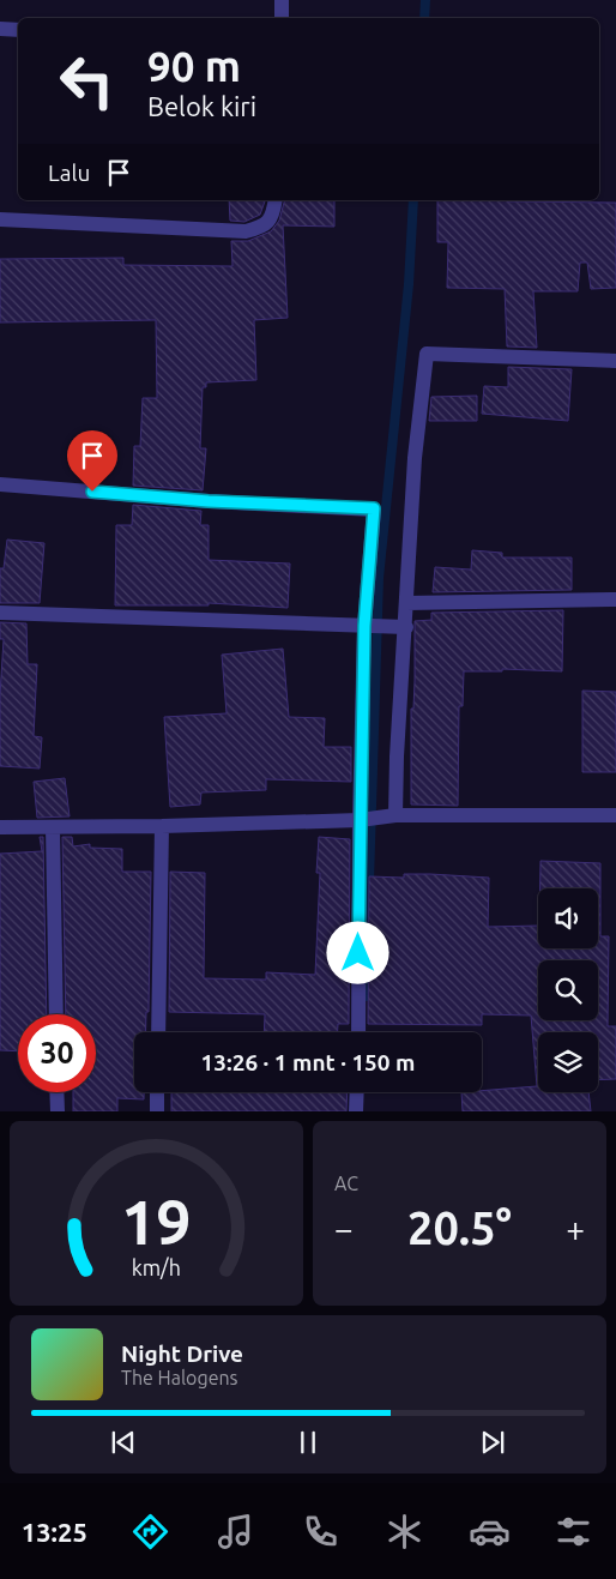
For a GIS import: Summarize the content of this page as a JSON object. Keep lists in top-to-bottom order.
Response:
{
  "page": {
    "turn": ["90 m", "Belok kiri"],
    "then": "Lalu",
    "limit": "30",
    "trip": "13:26 · 1 mnt · 150 m",
    "tile": "AC",
    "heat": ["−", "20.5°", "+"],
    "song": ["Night Drive", "The Halogens"],
    "tabs": "13:25",
    "gauge": ["19", "km/h"]
  }
}
